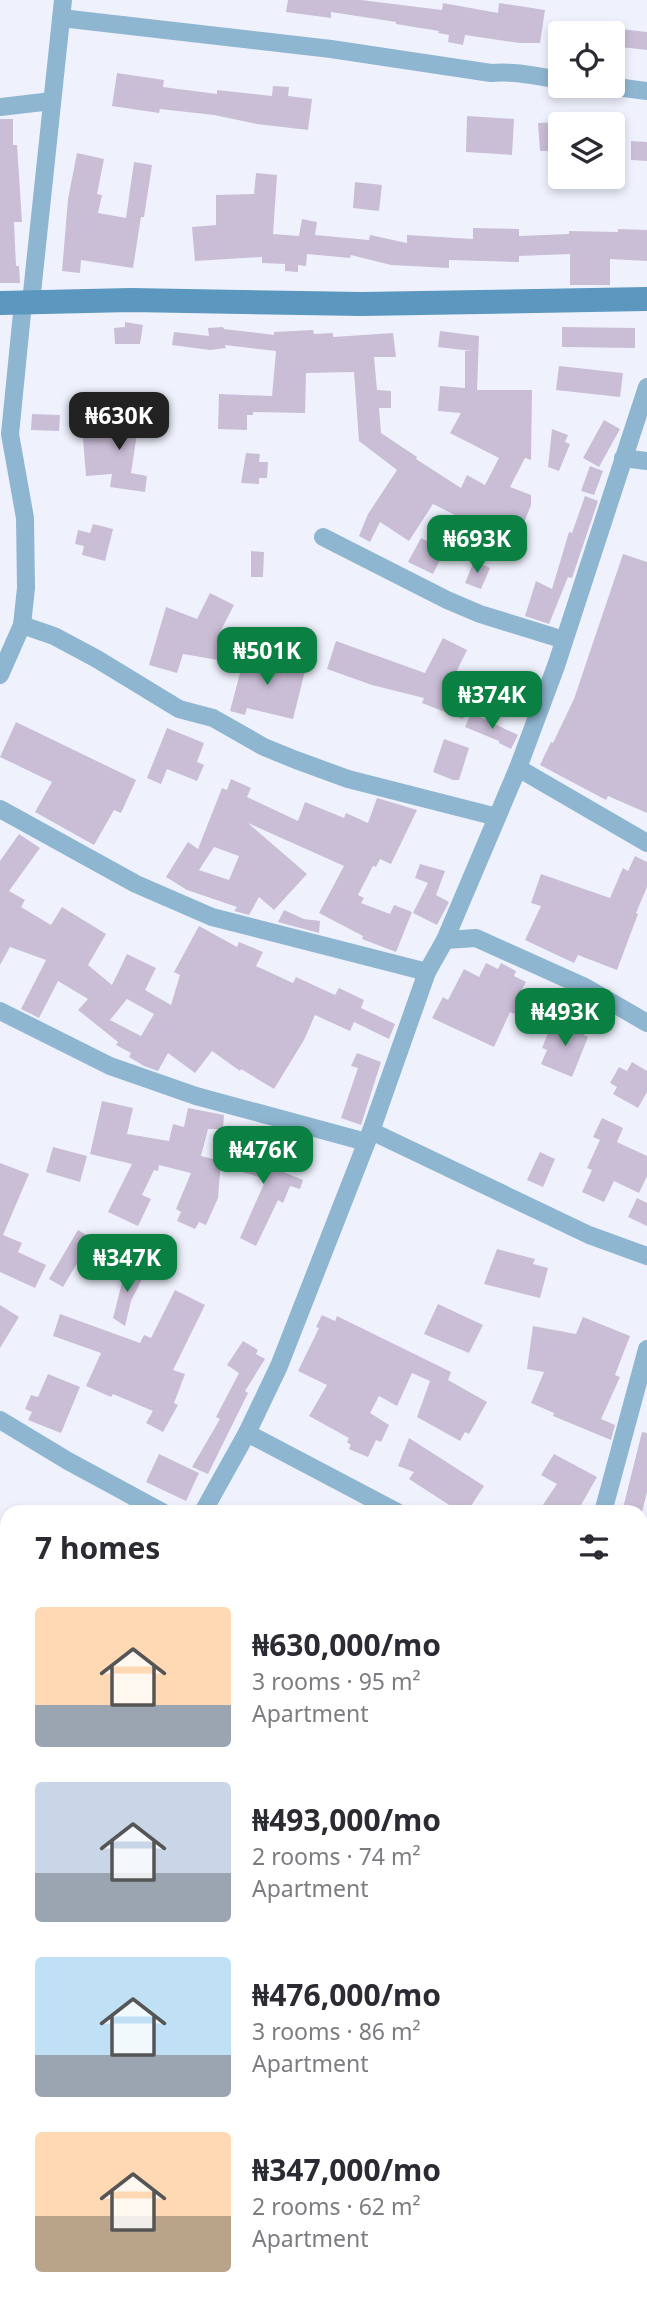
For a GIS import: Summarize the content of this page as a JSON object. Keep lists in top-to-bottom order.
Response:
{
  "page": {
    "price": [
      "₦630K",
      "₦693K",
      "₦501K",
      "₦374K",
      "₦493K",
      "₦476K",
      "₦347K"
    ],
    "heading": "7 homes",
    "list": [
      {
        "name": "₦630,000/mo",
        "note": "3 rooms · 95 m² · Apartment"
      },
      {
        "name": "₦493,000/mo",
        "note": "2 rooms · 74 m² · Apartment"
      },
      {
        "name": "₦476,000/mo",
        "note": "3 rooms · 86 m² · Apartment"
      },
      {
        "name": "₦347,000/mo",
        "note": "2 rooms · 62 m² · Apartment"
      }
    ]
  }
}
